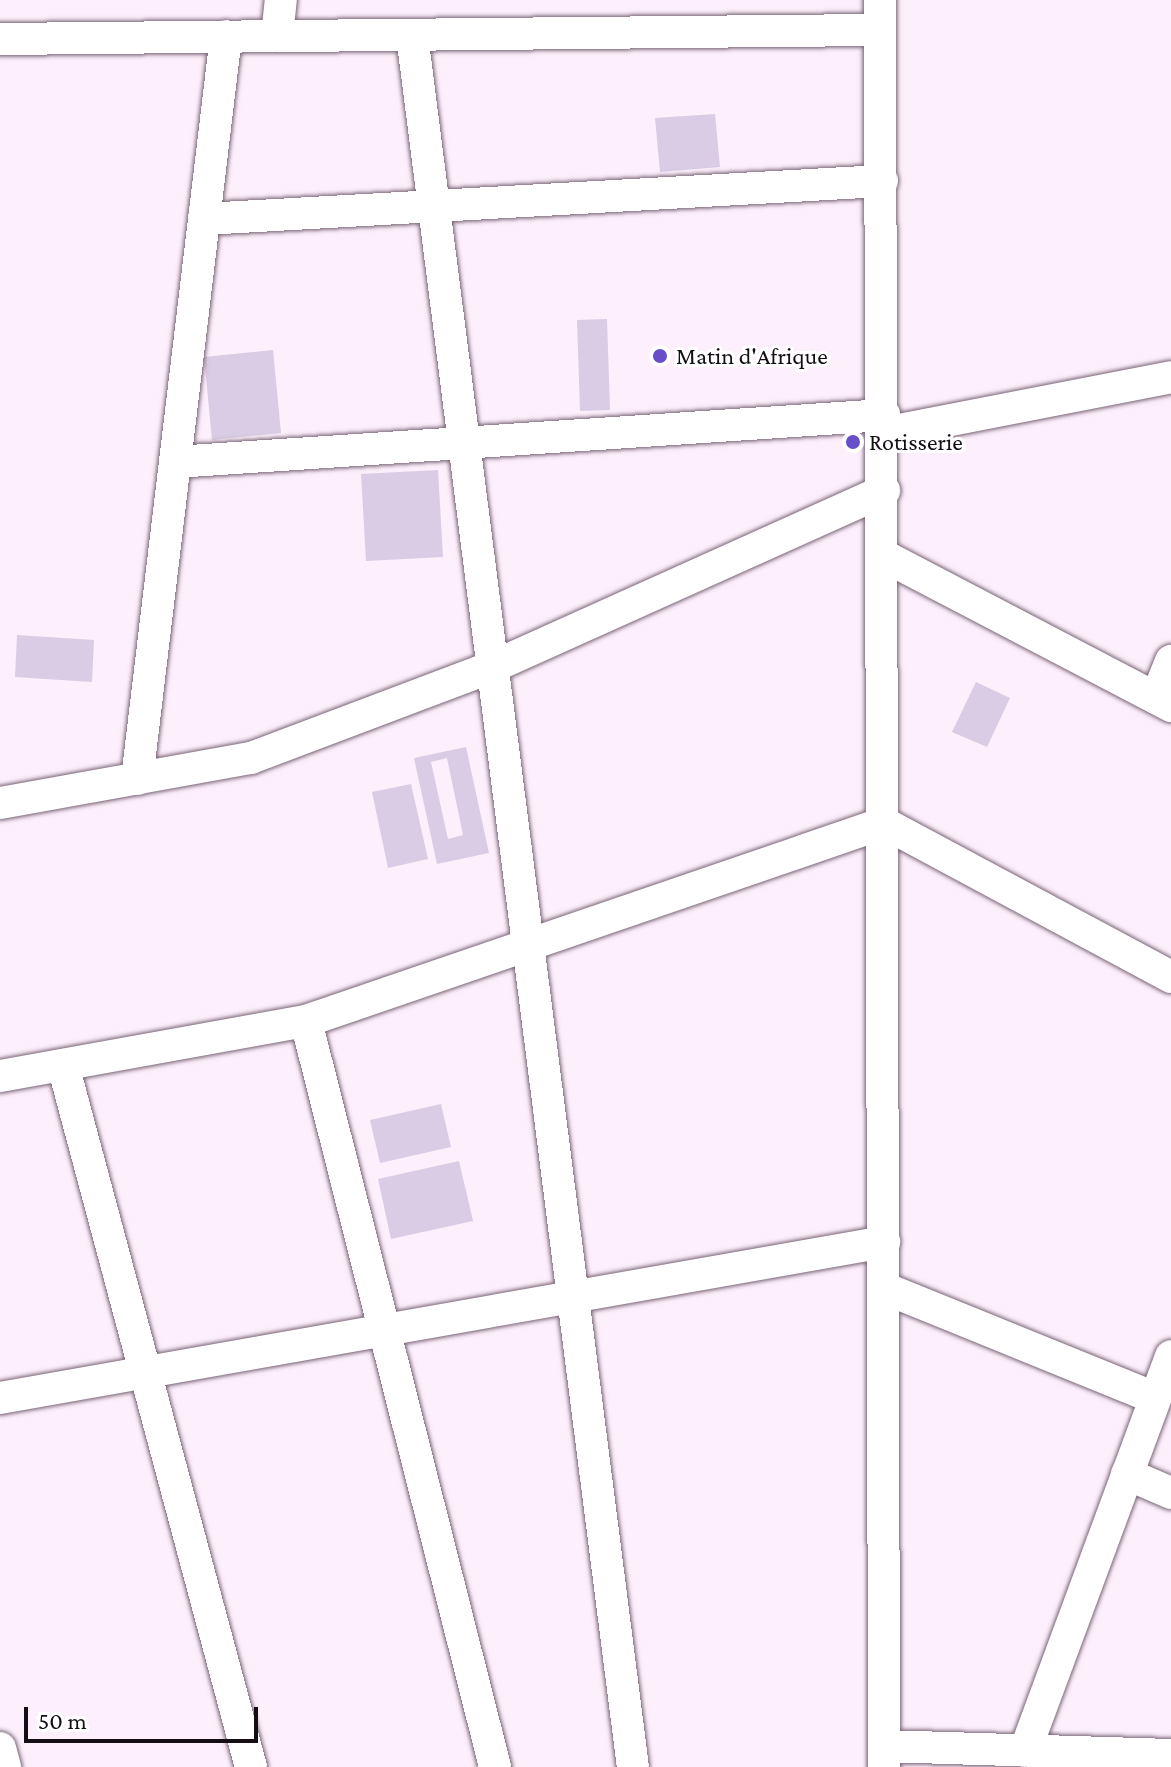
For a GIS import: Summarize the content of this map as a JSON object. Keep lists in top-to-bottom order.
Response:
{
  "places": ["Matin d'Afrique", "Rotisserie"],
  "scale_bar": "50 m"
}
